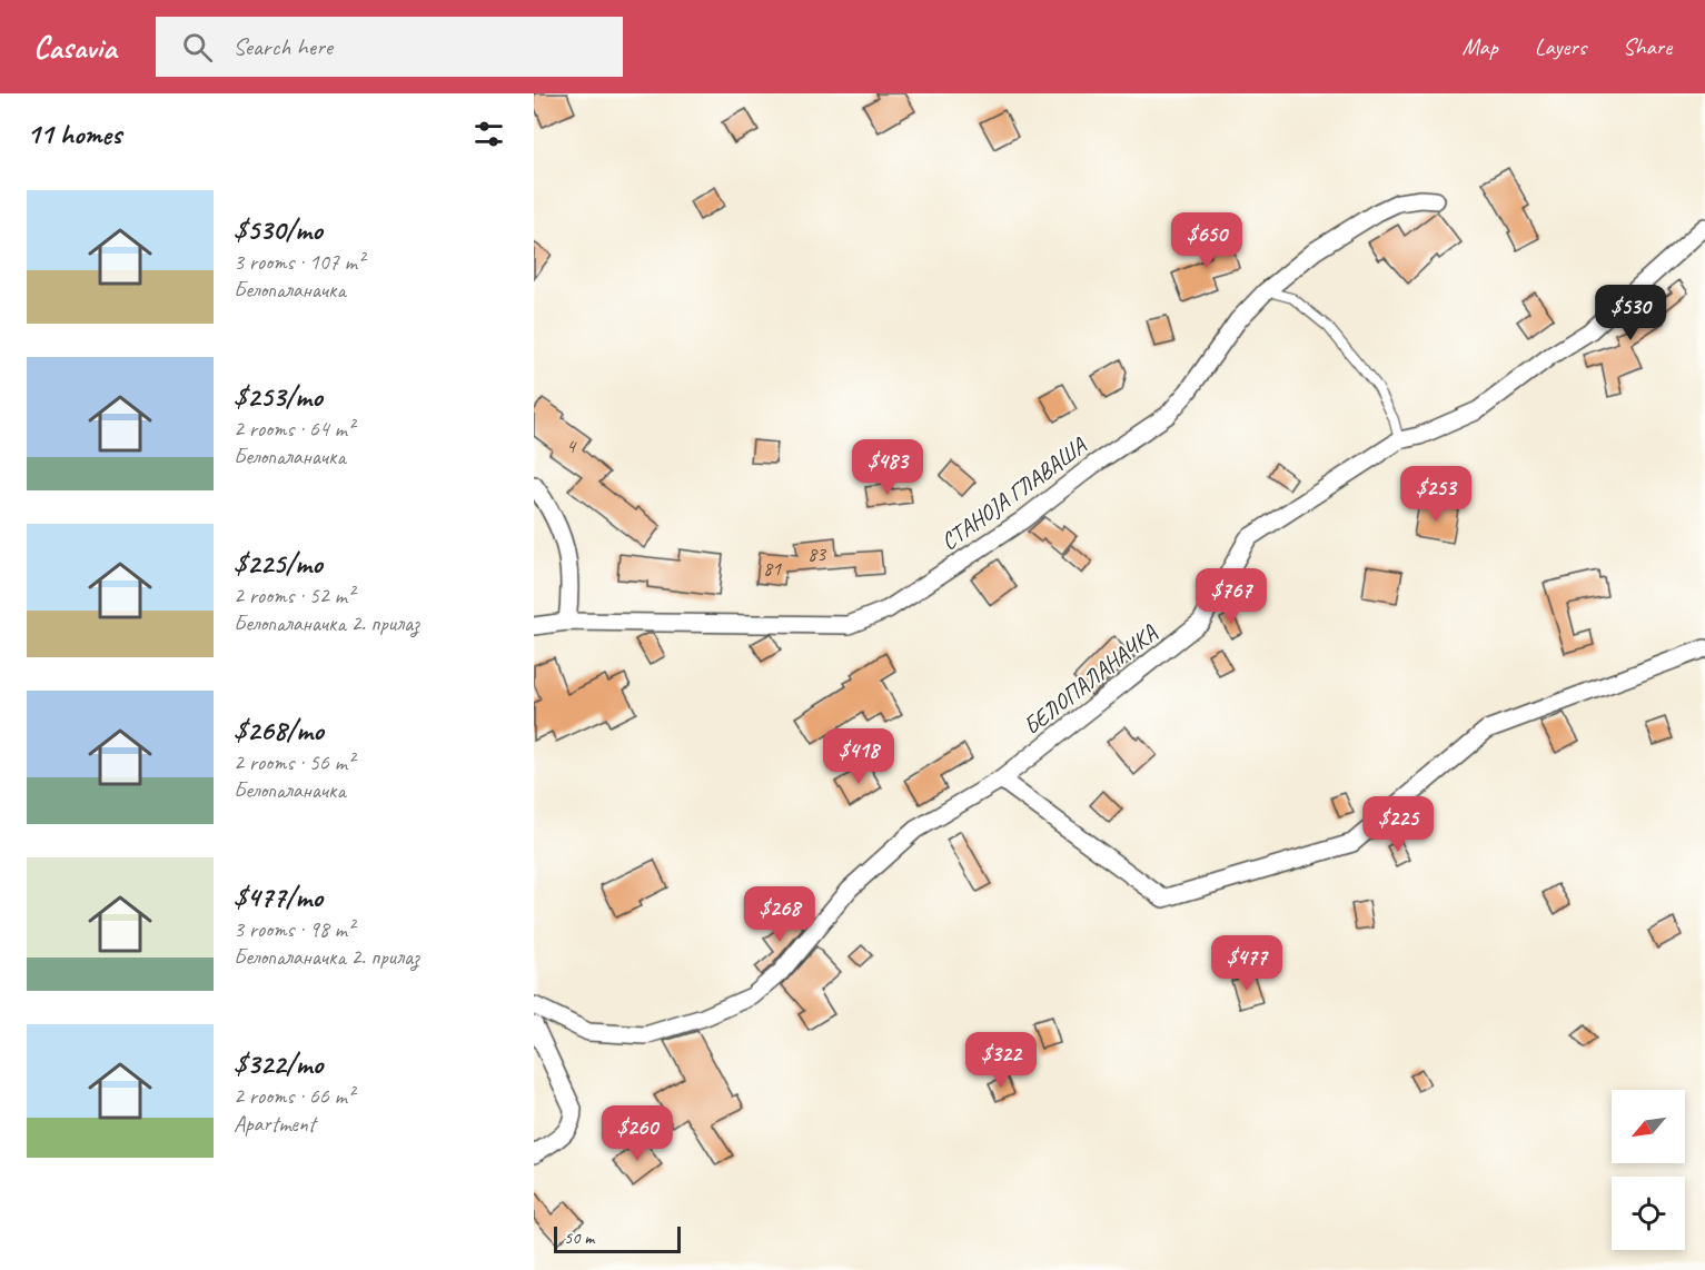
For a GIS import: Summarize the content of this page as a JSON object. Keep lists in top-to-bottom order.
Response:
{
  "streets": {
    "street": ["СТАНОЈА ГЛАВАША", "БЕЛОПАЛАНАЧКА"]
  },
  "house_numbers": ["4", "83", "81"],
  "scale_bar": "50 m",
  "north": "bottom left",
  "page": {
    "header": "Casavia",
    "search": "Search here",
    "nav": ["Map", "Layers", "Share"],
    "heading": "11 homes",
    "list": [
      {
        "name": "$530/mo",
        "note": "3 rooms · 107 m² · Белопаланачка"
      },
      {
        "name": "$253/mo",
        "note": "2 rooms · 64 m² · Белопаланачка"
      },
      {
        "name": "$225/mo",
        "note": "2 rooms · 52 m² · Белопаланачка 2. прилаз"
      },
      {
        "name": "$268/mo",
        "note": "2 rooms · 56 m² · Белопаланачка"
      },
      {
        "name": "$477/mo",
        "note": "3 rooms · 98 m² · Белопаланачка 2. прилаз"
      },
      {
        "name": "$322/mo",
        "note": "2 rooms · 66 m² · Apartment"
      }
    ],
    "price": [
      "$650",
      "$530",
      "$483",
      "$253",
      "$767",
      "$418",
      "$225",
      "$268",
      "$477",
      "$322",
      "$260"
    ],
    "scale": "50 m"
  }
}
